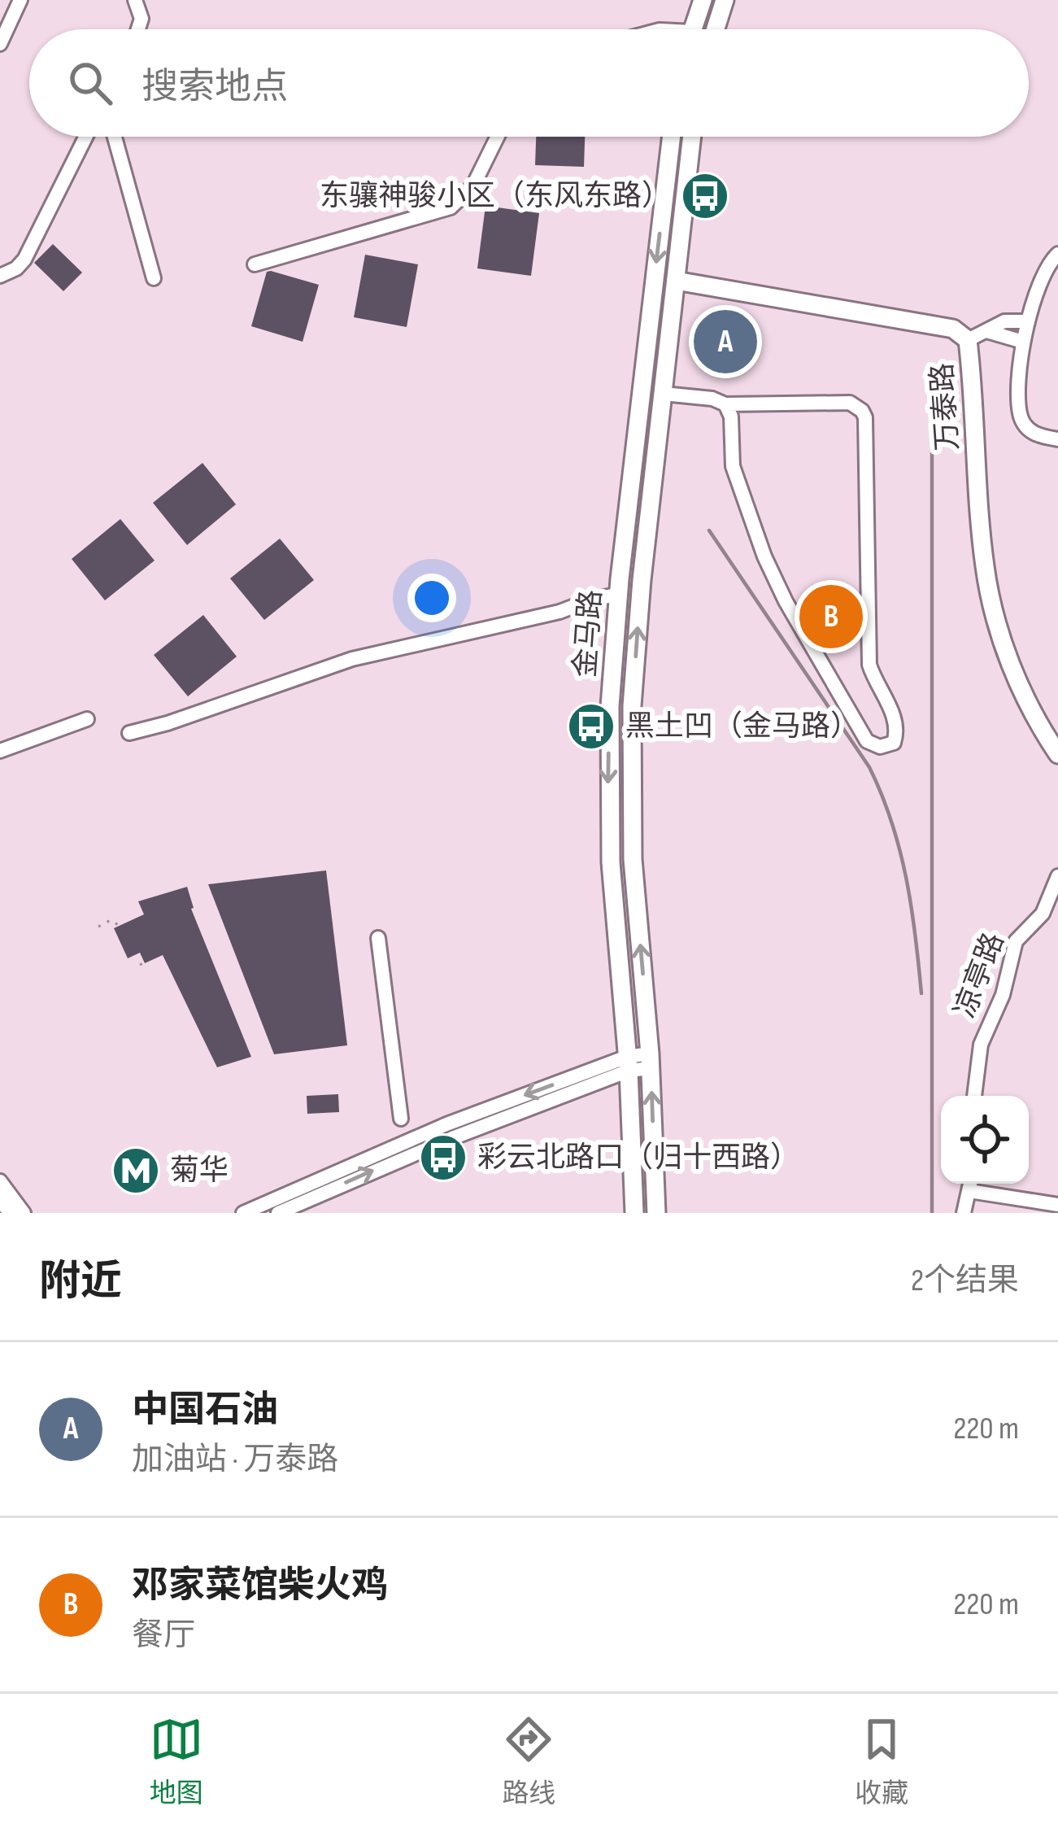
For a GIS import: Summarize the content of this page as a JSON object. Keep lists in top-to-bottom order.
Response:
{
  "streets": {
    "main road": ["万泰路", "金马路"],
    "street": ["凉亭路"]
  },
  "crossings": [
    ["万泰路", "金马路"]
  ],
  "places": {
    "bus stop": ["东骧神骏小区（东风东路）", "黑土凹（金马路）", "彩云北路口（归十西路）"],
    "metro station": ["菊华"]
  },
  "page": {
    "search": "搜索地点",
    "pins": ["A", "B"],
    "heading": ["附近", "2个结果"],
    "list": [
      {
        "mark": "A",
        "name": "中国石油",
        "note": "加油站 · 万泰路",
        "value": "220 m"
      },
      {
        "mark": "B",
        "name": "邓家菜馆柴火鸡",
        "note": "餐厅",
        "value": "220 m"
      }
    ],
    "nav": ["地图", "路线", "收藏"]
  }
}
